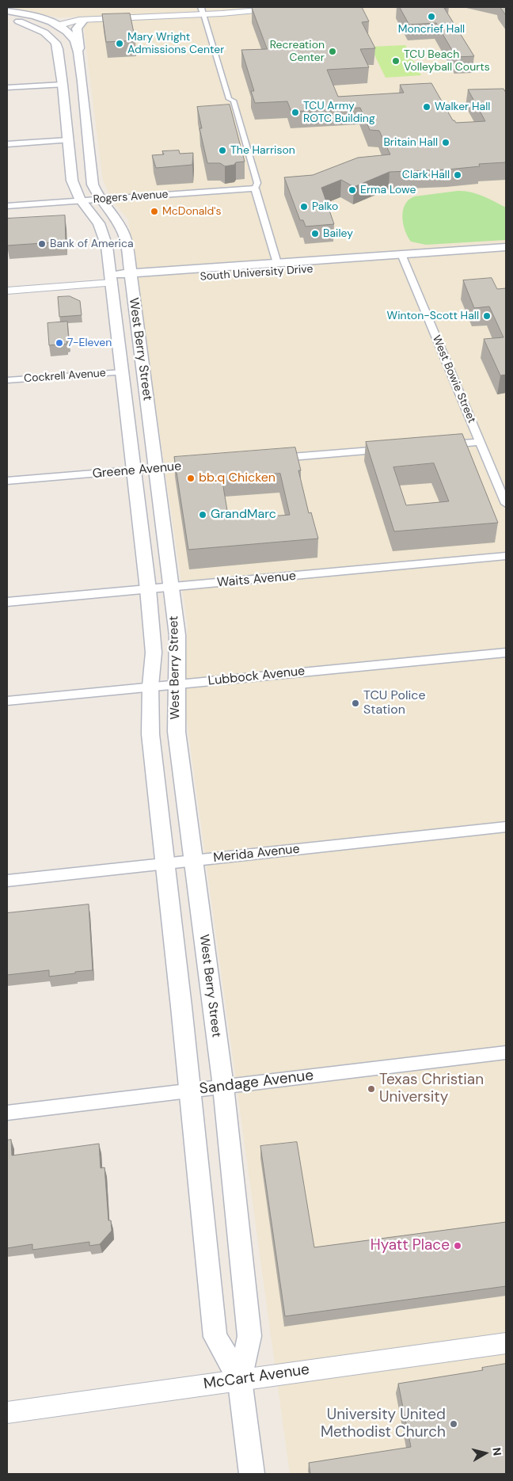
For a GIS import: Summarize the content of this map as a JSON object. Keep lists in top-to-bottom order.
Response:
{
  "streets": {
    "main road": ["South University Drive", "West Berry Street"],
    "street": [
      "Rogers Avenue",
      "Cockrell Avenue",
      "West Bowie Street",
      "Greene Avenue",
      "Waits Avenue",
      "Lubbock Avenue",
      "Merida Avenue",
      "Sandage Avenue",
      "McCart Avenue"
    ]
  },
  "crossings": [
    ["Rogers Avenue", "West Berry Street"],
    ["South University Drive", "West Berry Street"],
    ["South University Drive", "West Bowie Street"],
    ["West Berry Street", "Cockrell Avenue"],
    ["West Berry Street", "Greene Avenue"],
    ["West Berry Street", "Waits Avenue"],
    ["West Berry Street", "Lubbock Avenue"],
    ["West Berry Street", "Merida Avenue"],
    ["West Berry Street", "Sandage Avenue"],
    ["West Berry Street", "McCart Avenue"]
  ],
  "places": [
    "Moncrief Hall",
    "Mary Wright Admissions Center",
    "Recreation Center",
    "TCU Beach Volleyball Courts",
    "Walker Hall",
    "TCU Army ROTC Building",
    "Britain Hall",
    "The Harrison",
    "Clark Hall",
    "Erma Lowe",
    "Palko",
    "McDonald's",
    "Bailey",
    "Bank of America",
    "Winton-Scott Hall",
    "7-Eleven",
    "bb.q Chicken",
    "GrandMarc",
    "TCU Police Station",
    "Texas Christian University",
    "Hyatt Place",
    "University United Methodist Church"
  ],
  "north": "right"
}
